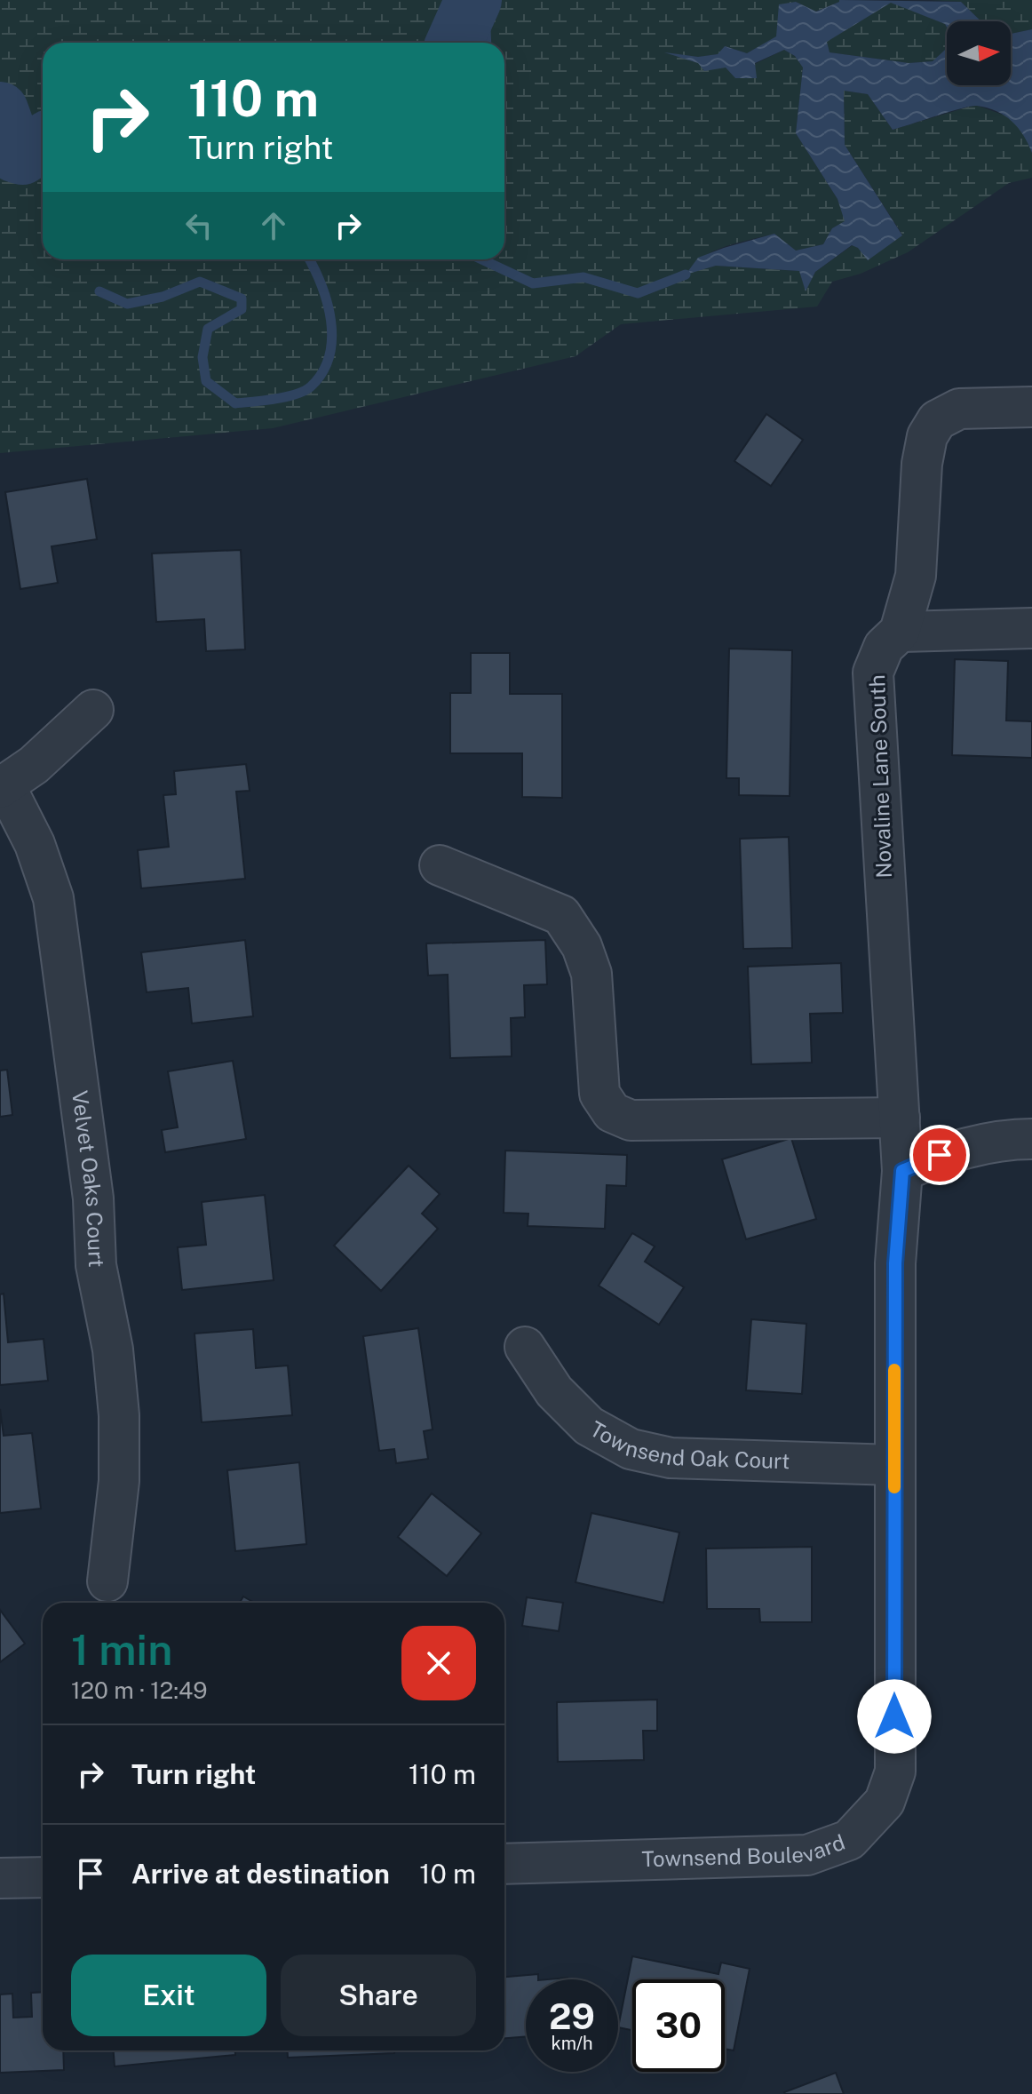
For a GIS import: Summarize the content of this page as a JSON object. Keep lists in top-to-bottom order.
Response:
{
  "streets": {
    "street": [
      "Novaline Lane South",
      "Velvet Oaks Court",
      "Townsend Oak Court",
      "Townsend Boulevard"
    ]
  },
  "crossings": [
    ["Novaline Lane South", "Townsend Boulevard"],
    ["Townsend Oak Court", "Townsend Boulevard"]
  ],
  "north": "right",
  "page": {
    "turn": ["110 m", "Turn right"],
    "heading": ["1 min", "120 m · 12:49"],
    "list": [
      {
        "name": "Turn right",
        "value": "110 m"
      },
      {
        "name": "Arrive at destination",
        "value": "10 m"
      }
    ],
    "buttons": ["Exit", "Share"],
    "speed": "29 km/h",
    "limit": "30"
  }
}
